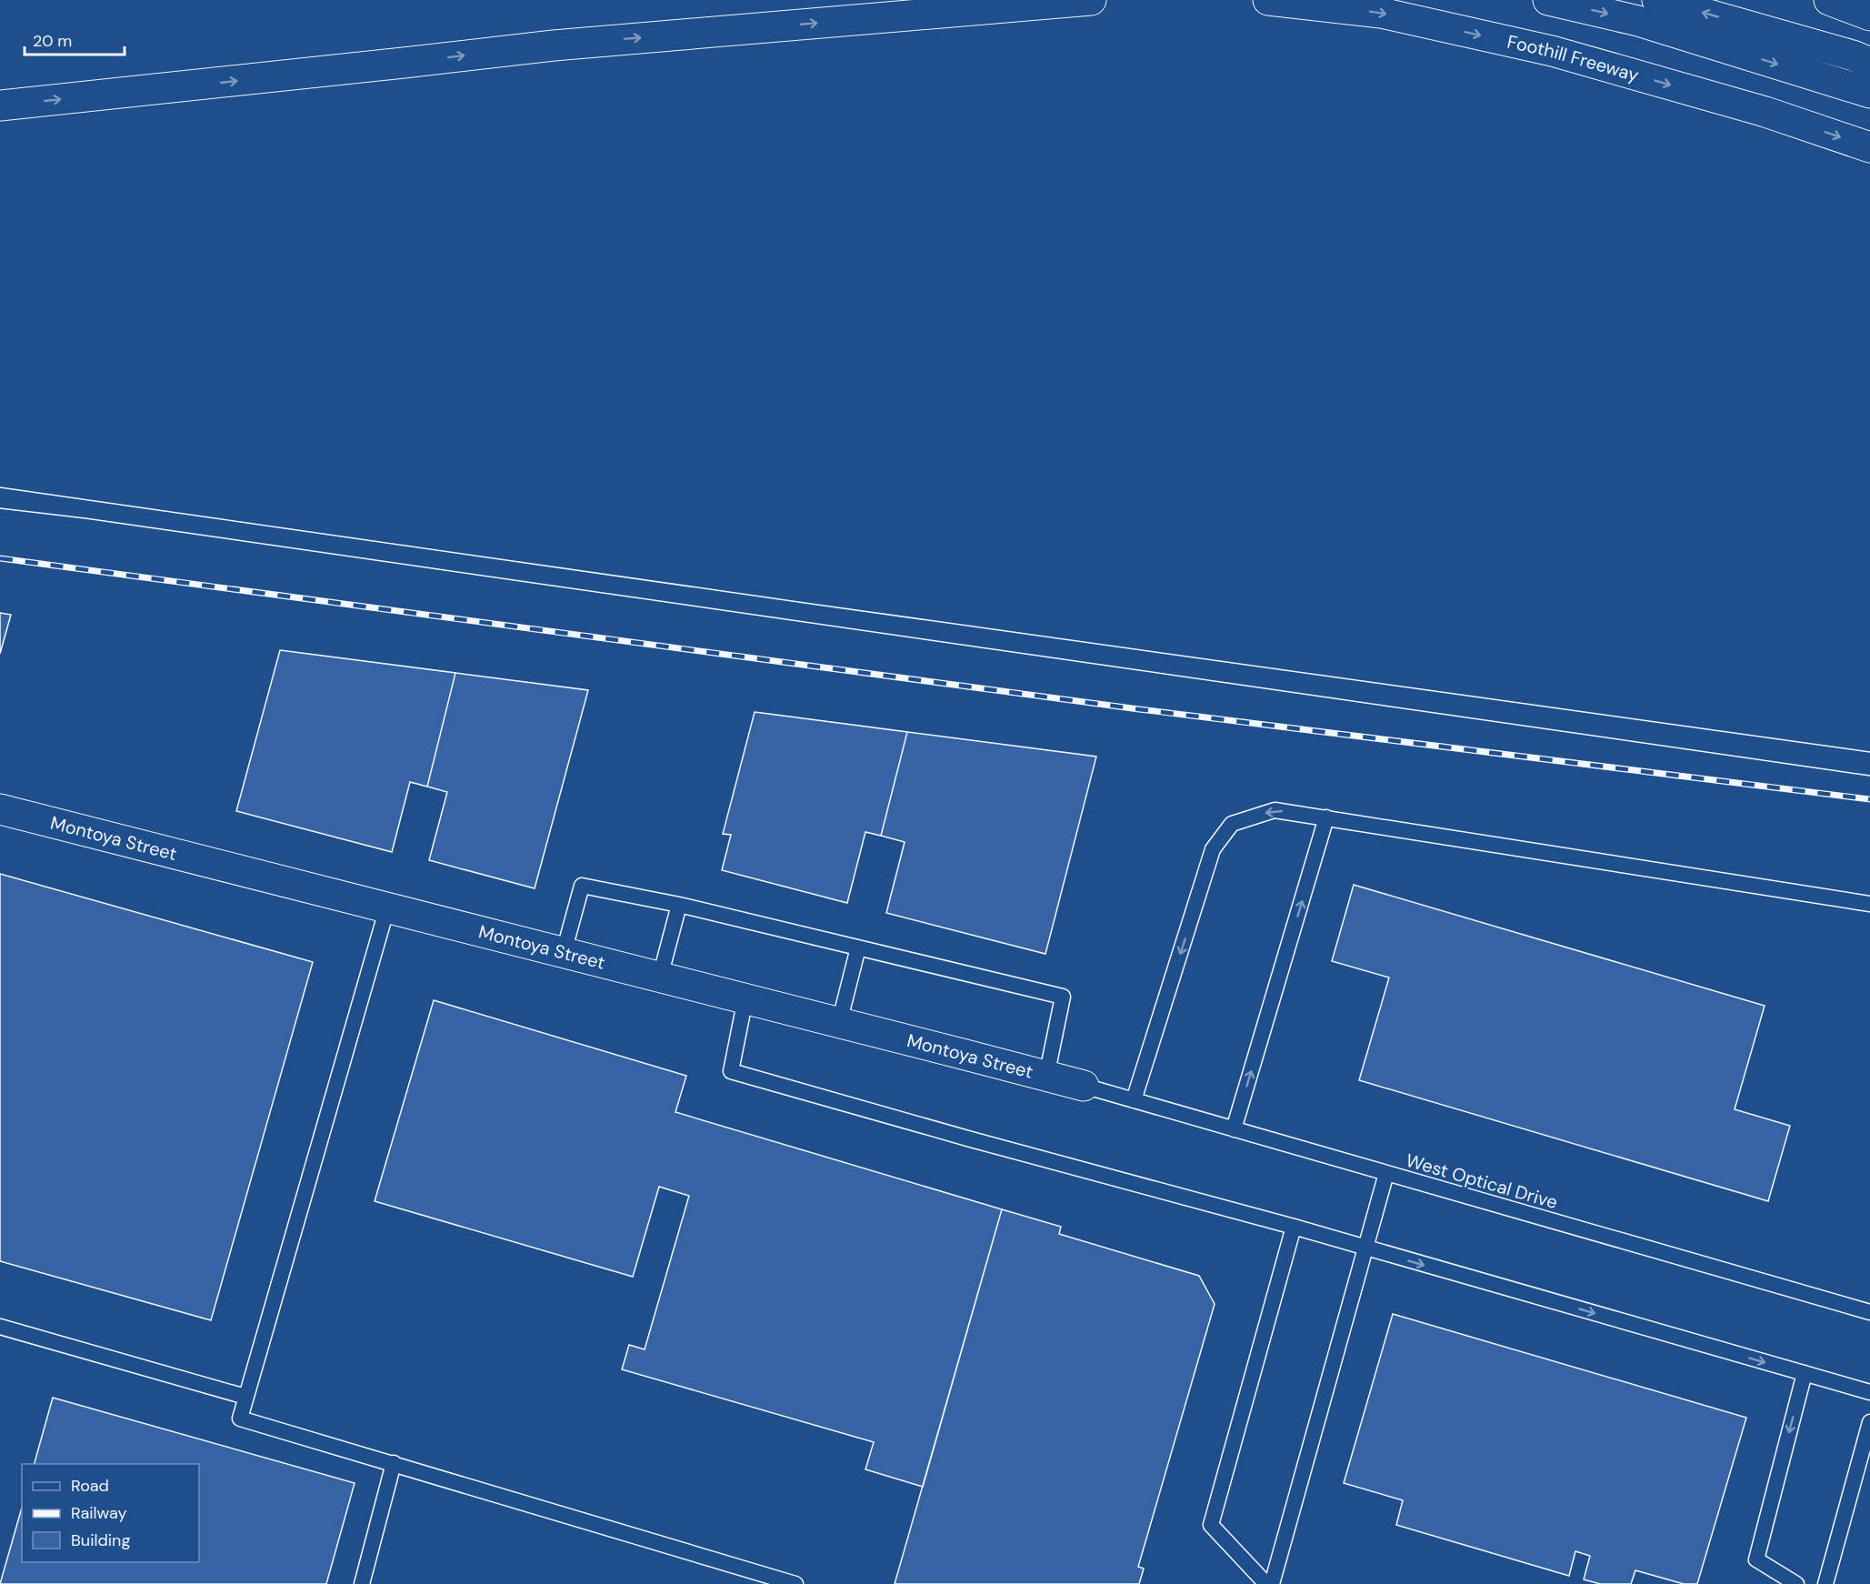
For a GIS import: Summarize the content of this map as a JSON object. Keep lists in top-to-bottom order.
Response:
{
  "streets": {
    "main road": ["Foothill Freeway", "Montoya Street"],
    "lane": ["West Optical Drive"]
  },
  "crossings": [
    ["Montoya Street", "West Optical Drive"]
  ],
  "legend": ["Road", "Railway", "Building"],
  "scale_bar": "20 m"
}
